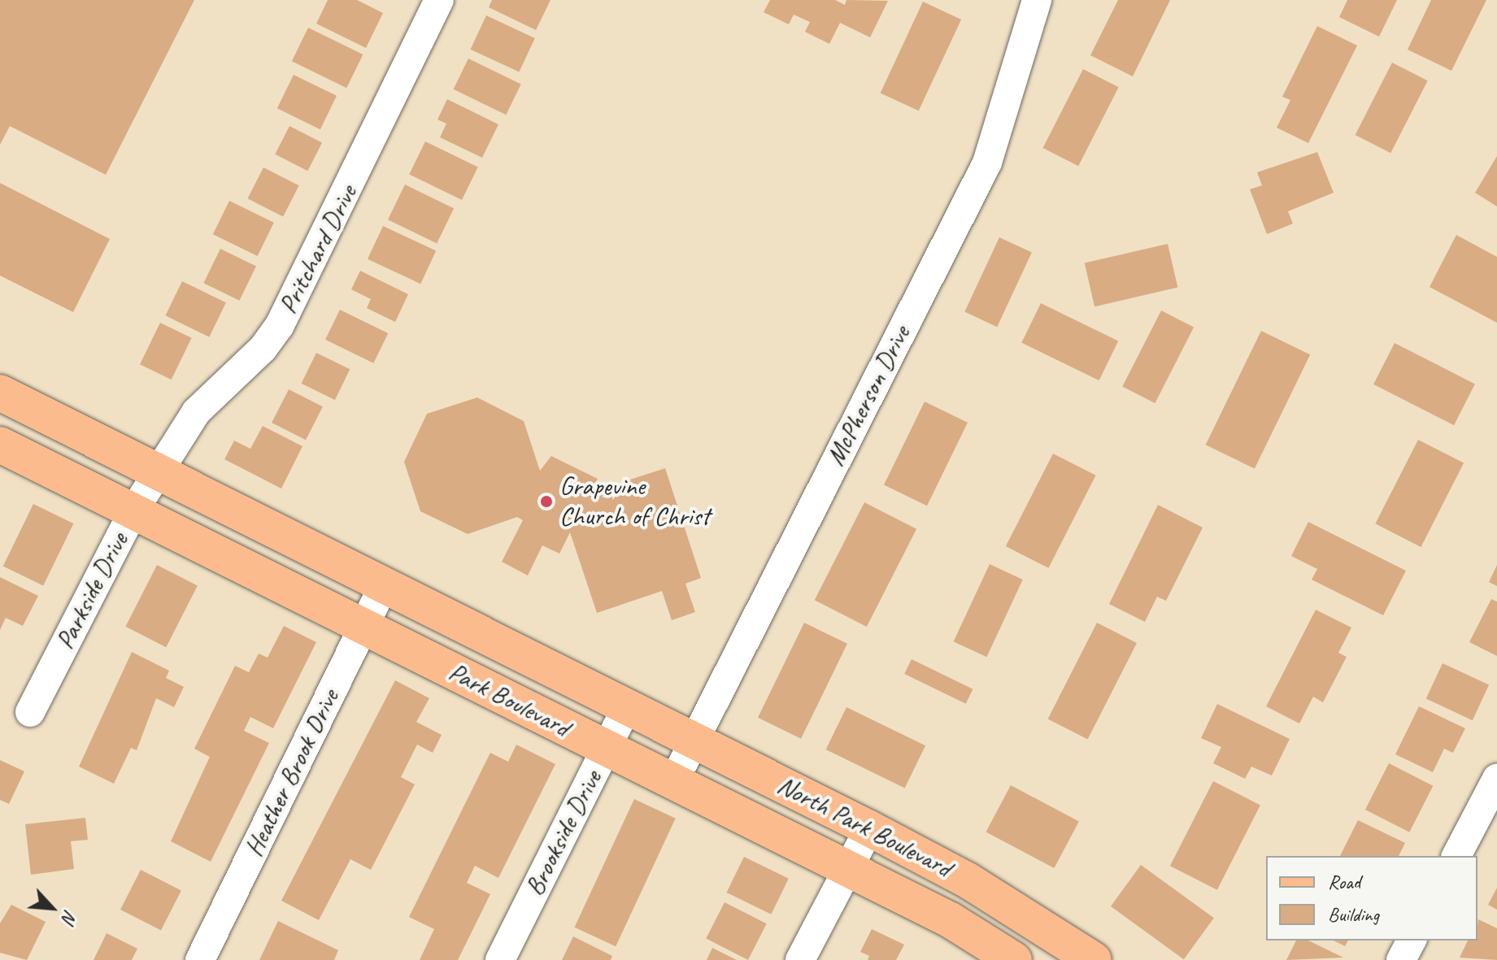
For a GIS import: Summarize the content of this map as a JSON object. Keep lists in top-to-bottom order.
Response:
{
  "streets": {
    "main road": ["Park Boulevard", "North Park Boulevard"],
    "street": [
      "Pritchard Drive",
      "McPherson Drive",
      "Parkside Drive",
      "Heather Brook Drive",
      "Brookside Drive"
    ]
  },
  "crossings": [
    ["Pritchard Drive", "Parkside Drive"],
    ["Pritchard Drive", "Park Boulevard"],
    ["McPherson Drive", "Park Boulevard"],
    ["McPherson Drive", "North Park Boulevard"],
    ["Parkside Drive", "Park Boulevard"],
    ["Park Boulevard", "Heather Brook Drive"],
    ["Park Boulevard", "North Park Boulevard"],
    ["Park Boulevard", "Brookside Drive"],
    ["North Park Boulevard", "Brookside Drive"]
  ],
  "places": ["Grapevine Church of Christ"],
  "legend": ["Road", "Building"],
  "north": "bottom right"
}
